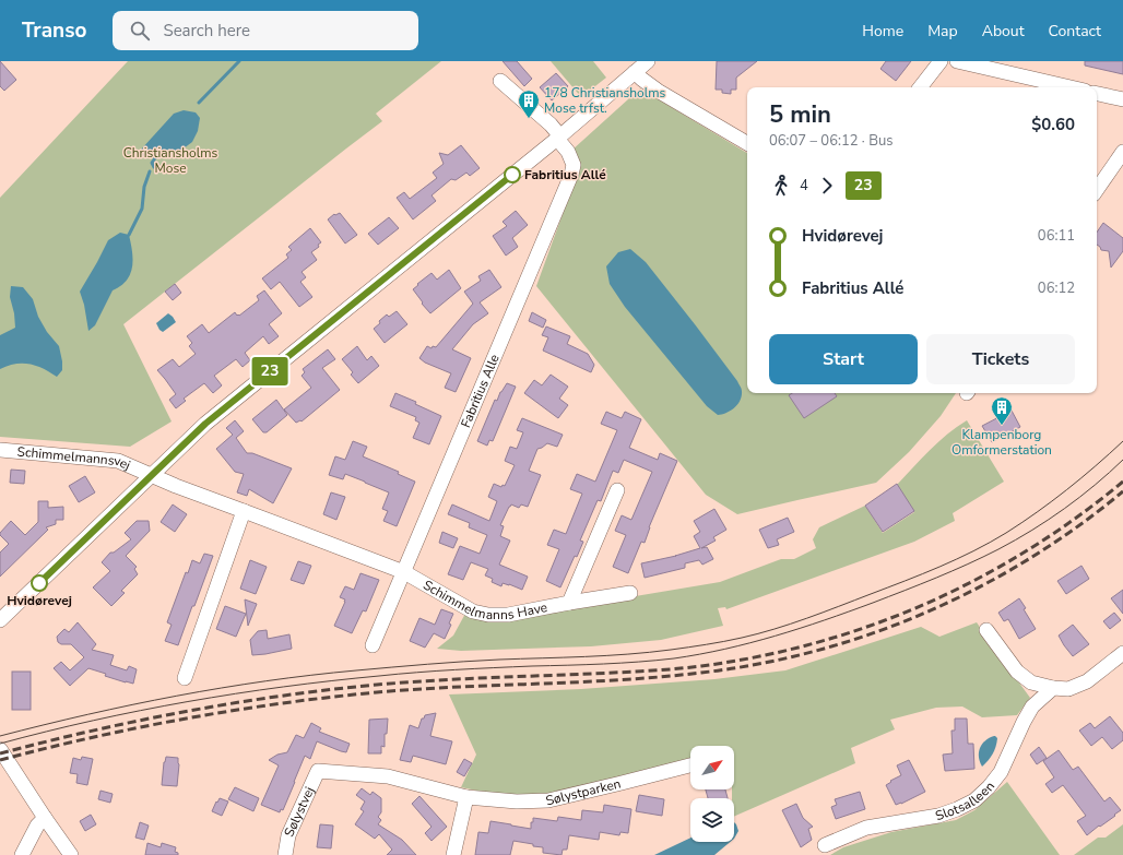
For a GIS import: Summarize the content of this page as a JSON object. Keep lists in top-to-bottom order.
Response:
{
  "streets": {
    "street": [
      "Fabritius Alle",
      "Schimmelmannsvej",
      "Schimmelmanns Have",
      "Sølystparken",
      "Slotsalleen",
      "Sølystvej"
    ]
  },
  "crossings": [
    ["Fabritius Alle", "Schimmelmannsvej"],
    ["Fabritius Alle", "Schimmelmanns Have"],
    ["Schimmelmannsvej", "Schimmelmanns Have"],
    ["Sølystparken", "Sølystvej"]
  ],
  "parks": ["Christiansholms Mose"],
  "places": {
    "building": ["178 Christiansholms Mose trfst.", "Klampenborg Omformerstation"],
    "other": ["Fabritius Allé", "Hvidørevej"]
  },
  "lines": ["bus line 23"],
  "north": "top right",
  "page": {
    "header": "Transo",
    "search": "Search here",
    "nav": [
      "Home",
      "Map",
      "About",
      "Contact"
    ],
    "on_map": "23",
    "heading": ["5 min", "06:07 – 06:12 · Bus", "$0.60"],
    "legs": ["4", "23"],
    "list": [
      {
        "name": "Hvidørevej",
        "value": "06:11"
      },
      {
        "name": "Fabritius Allé",
        "value": "06:12"
      }
    ],
    "buttons": ["Start", "Tickets"]
  }
}
